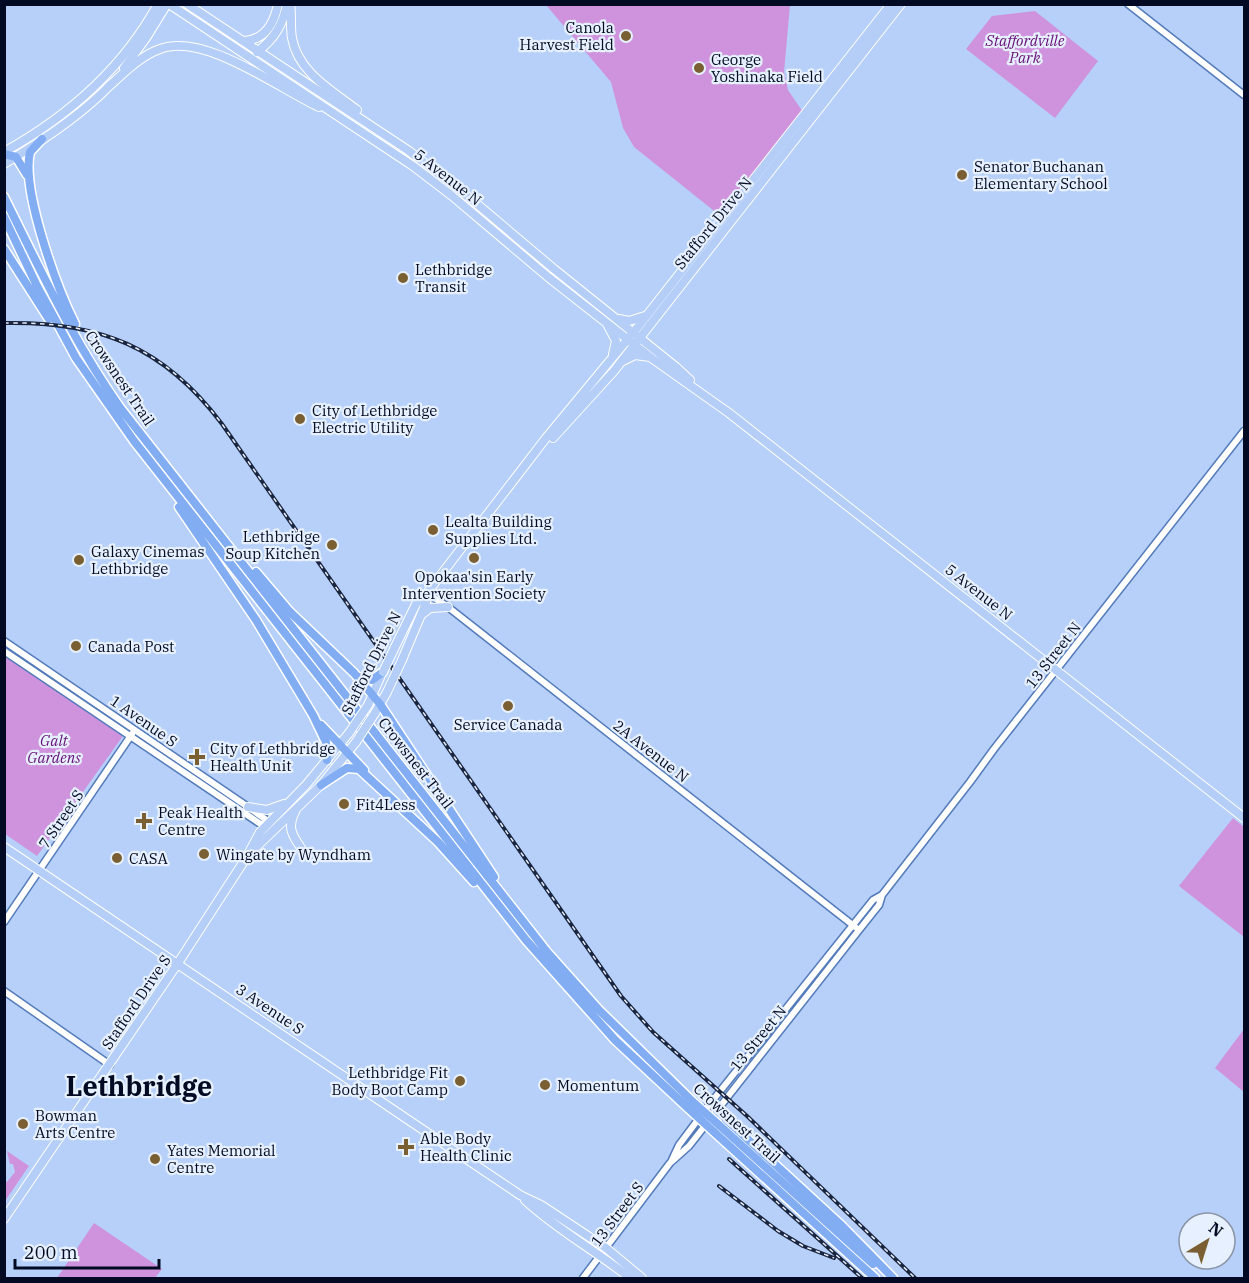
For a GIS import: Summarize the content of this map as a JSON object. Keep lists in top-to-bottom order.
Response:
{
  "streets": {
    "highway": ["Crowsnest Trail"],
    "main road": [
      "5 Avenue N",
      "Stafford Drive N",
      "Stafford Drive S",
      "3 Avenue S"
    ],
    "street": [
      "13 Street N",
      "1 Avenue S",
      "2A Avenue N",
      "7 Street S",
      "13 Street S"
    ]
  },
  "crossings": [
    ["5 Avenue N", "Stafford Drive N"],
    ["5 Avenue N", "13 Street N"],
    ["Stafford Drive N", "1 Avenue S"],
    ["Stafford Drive N", "2A Avenue N"],
    ["Stafford Drive N", "Stafford Drive S"],
    ["13 Street N", "2A Avenue N"],
    ["13 Street N", "13 Street S"],
    ["1 Avenue S", "7 Street S"],
    ["1 Avenue S", "Stafford Drive S"],
    ["7 Street S", "3 Avenue S"],
    ["Stafford Drive S", "3 Avenue S"],
    ["3 Avenue S", "13 Street S"]
  ],
  "districts": ["Lethbridge"],
  "parks": ["Staffordville Park", "Galt Gardens"],
  "places": {
    "other": [
      "Canola Harvest Field",
      "George Yoshinaka Field",
      "Senator Buchanan Elementary School",
      "Lethbridge Transit",
      "City of Lethbridge Electric Utility",
      "Lealta Building Supplies Ltd.",
      "Lethbridge Soup Kitchen",
      "Opokaa'sin Early Intervention Society",
      "Galaxy Cinemas Lethbridge",
      "Canada Post",
      "Service Canada",
      "Fit4Less",
      "Wingate by Wyndham",
      "CASA",
      "Lethbridge Fit Body Boot Camp",
      "Momentum",
      "Bowman Arts Centre",
      "Yates Memorial Centre"
    ],
    "health": ["City of Lethbridge Health Unit", "Peak Health Centre", "Able Body Health Clinic"]
  },
  "scale_bar": "200 m",
  "north": "top right"
}
